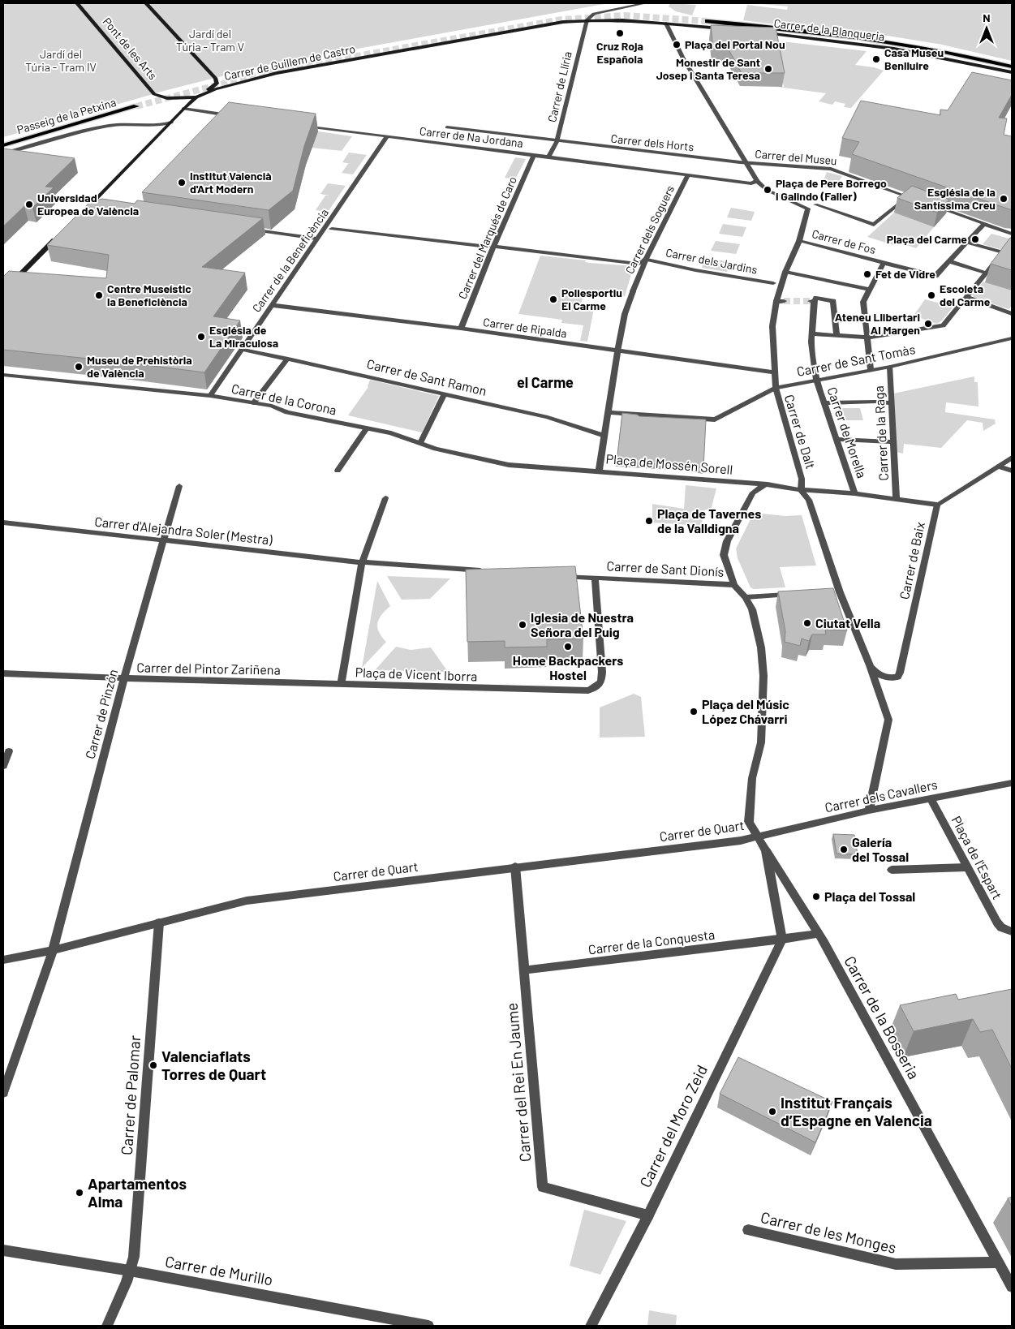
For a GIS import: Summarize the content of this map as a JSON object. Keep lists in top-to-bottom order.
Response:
{
  "streets": {
    "main road": [
      "Carrer de la Blanqueria",
      "Pont de les Arts",
      "Carrer de Guillem de Castro",
      "Passeig de la Petxina"
    ],
    "street": [
      "Carrer de Llíria",
      "Carrer de Na Jordana",
      "Carrer dels Horts",
      "Carrer del Museu",
      "Carrer dels Soguers",
      "Carrer del Marqués de Caro",
      "Carrer de Fos",
      "Carrer de la Beneficència",
      "Carrer dels Jardins",
      "Carrer de Ripalda",
      "Carrer de Sant Tomàs",
      "Carrer de Sant Ramon",
      "Carrer de la Corona",
      "Carrer de Dalt",
      "Carrer de Morella",
      "Carrer de la Raga",
      "Plaça de Mossén Sorell",
      "Carrer d'Alejandra Soler (Mestra)",
      "Carrer de Baix",
      "Carrer de Sant Dionís",
      "Carrer del Pintor Zariñena",
      "Plaça de Vicent Iborra",
      "Carrer de Pinzón",
      "Carrer dels Cavallers",
      "Carrer de Quart",
      "Plaça de l'Espart",
      "Carrer de la Conquesta",
      "Carrer de la Bosseria",
      "Carrer del Rei En Jaume",
      "Carrer de Palomar",
      "Carrer del Moro Zeid",
      "Carrer de les Monges",
      "Carrer de Murillo"
    ]
  },
  "crossings": [
    ["Pont de les Arts", "Carrer de Guillem de Castro"],
    ["Carrer de Guillem de Castro", "Carrer de Llíria"],
    ["Carrer de Guillem de Castro", "Passeig de la Petxina"],
    ["Carrer de Llíria", "Carrer de Na Jordana"],
    ["Carrer de Llíria", "Carrer dels Horts"],
    ["Carrer de Na Jordana", "Carrer dels Soguers"],
    ["Carrer de Na Jordana", "Carrer del Marqués de Caro"],
    ["Carrer de Na Jordana", "Carrer de la Beneficència"],
    ["Carrer de Na Jordana", "Carrer de Dalt"],
    ["Carrer dels Horts", "Carrer del Museu"],
    ["Carrer dels Soguers", "Carrer dels Jardins"],
    ["Carrer dels Soguers", "Carrer de Ripalda"],
    ["Carrer dels Soguers", "Carrer de Sant Tomàs"],
    ["Carrer dels Soguers", "Plaça de Mossén Sorell"],
    ["Carrer del Marqués de Caro", "Carrer de Ripalda"],
    ["Carrer de Fos", "Carrer de Dalt"],
    ["Carrer de la Beneficència", "Carrer de Ripalda"],
    ["Carrer de la Beneficència", "Carrer de Sant Ramon"],
    ["Carrer de la Beneficència", "Carrer de la Corona"],
    ["Carrer de Ripalda", "Carrer de Dalt"],
    ["Carrer de Sant Tomàs", "Carrer de Dalt"],
    ["Carrer de Sant Tomàs", "Carrer de Morella"],
    ["Carrer de Sant Tomàs", "Carrer de la Raga"],
    ["Carrer de Sant Tomàs", "Plaça de Mossén Sorell"],
    ["Carrer de Sant Ramon", "Plaça de Mossén Sorell"],
    ["Carrer de la Corona", "Plaça de Mossén Sorell"],
    ["Carrer de Dalt", "Plaça de Mossén Sorell"],
    ["Carrer de Dalt", "Carrer de Baix"],
    ["Carrer de Dalt", "Carrer dels Cavallers"],
    ["Carrer de Morella", "Plaça de Mossén Sorell"],
    ["Carrer de la Raga", "Plaça de Mossén Sorell"],
    ["Plaça de Mossén Sorell", "Carrer de Baix"],
    ["Carrer d'Alejandra Soler (Mestra)", "Plaça de Vicent Iborra"],
    ["Carrer d'Alejandra Soler (Mestra)", "Carrer de Pinzón"],
    ["Carrer de Sant Dionís", "Plaça de Vicent Iborra"],
    ["Carrer del Pintor Zariñena", "Plaça de Vicent Iborra"],
    ["Carrer del Pintor Zariñena", "Carrer de Pinzón"],
    ["Carrer de Pinzón", "Carrer de Quart"],
    ["Carrer dels Cavallers", "Carrer de Quart"],
    ["Carrer dels Cavallers", "Plaça de l'Espart"],
    ["Carrer de Quart", "Carrer del Rei En Jaume"],
    ["Carrer de Quart", "Carrer de Palomar"],
    ["Carrer de la Conquesta", "Carrer del Rei En Jaume"],
    ["Carrer de la Conquesta", "Carrer del Moro Zeid"],
    ["Carrer de la Bosseria", "Carrer de les Monges"],
    ["Carrer del Rei En Jaume", "Carrer del Moro Zeid"],
    ["Carrer de Palomar", "Carrer de Murillo"]
  ],
  "districts": ["el Carme"],
  "parks": ["Jardí del Túria - Tram V", "Jardí del Túria - Tram IV"],
  "places": [
    "Cruz Roja Española",
    "Plaça del Portal Nou",
    "Casa Museu Benlluire",
    "Monestir de Sant Josep i Santa Teresa",
    "Institut Valencià d'Art Modern",
    "Plaça de Pere Borrego i Galindo (Faller)",
    "Església de la Santíssima Creu",
    "Universidad Europea de València",
    "Plaça del Carme",
    "Fet de Vidre",
    "Centre Museístic la Beneficiència",
    "Escoleta del Carme",
    "Poliesportiu El Carme",
    "Ateneu Llibertari Al Margen",
    "Església de La Miraculosa",
    "Museu de Prehistòria de València",
    "Plaça de Tavernes de la Valldigna",
    "Ciutat Vella",
    "Iglesia de Nuestra Señora del Puig",
    "Home Backpackers Hostel",
    "Plaça del Músic López Chávarri",
    "Galería del Tossal",
    "Plaça del Tossal",
    "Valenciaflats Torres de Quart",
    "Institut Français d’Espagne en Valencia",
    "Apartamentos Alma"
  ],
  "north": "top"
}
